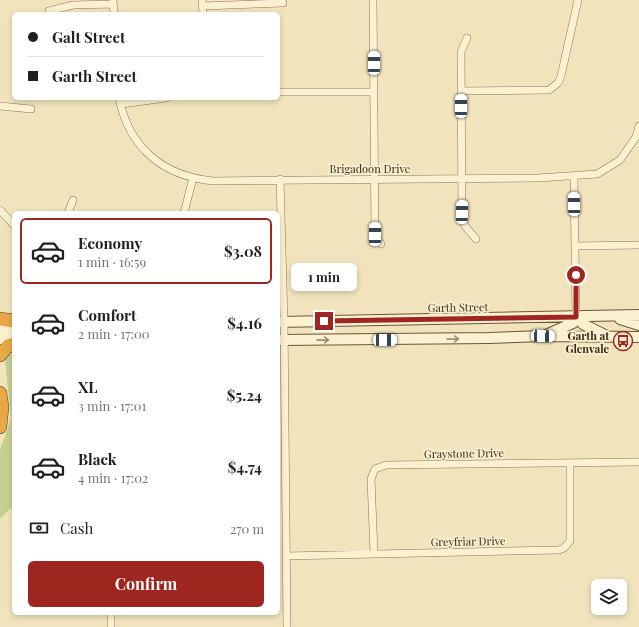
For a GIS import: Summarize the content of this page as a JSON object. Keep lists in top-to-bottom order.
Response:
{
  "streets": {
    "main road": ["Garth Street"],
    "street": ["Brigadoon Drive", "Graystone Drive", "Greyfriar Drive"]
  },
  "crossings": [
    ["Graystone Drive", "Greyfriar Drive"]
  ],
  "places": {
    "bus stop": ["Garth at Glenvale"]
  },
  "page": {
    "banner": ["Galt Street", "Garth Street"],
    "list": [
      {
        "name": "Economy",
        "note": "1 min · 16:59",
        "value": "$3.08"
      },
      {
        "name": "Comfort",
        "note": "2 min · 17:00",
        "value": "$4.16"
      },
      {
        "name": "XL",
        "note": "3 min · 17:01",
        "value": "$5.24"
      },
      {
        "name": "Black",
        "note": "4 min · 17:02",
        "value": "$4.74"
      }
    ],
    "bubble": "1 min",
    "pay": ["Cash", "270 m"],
    "buttons": "Confirm"
  }
}
